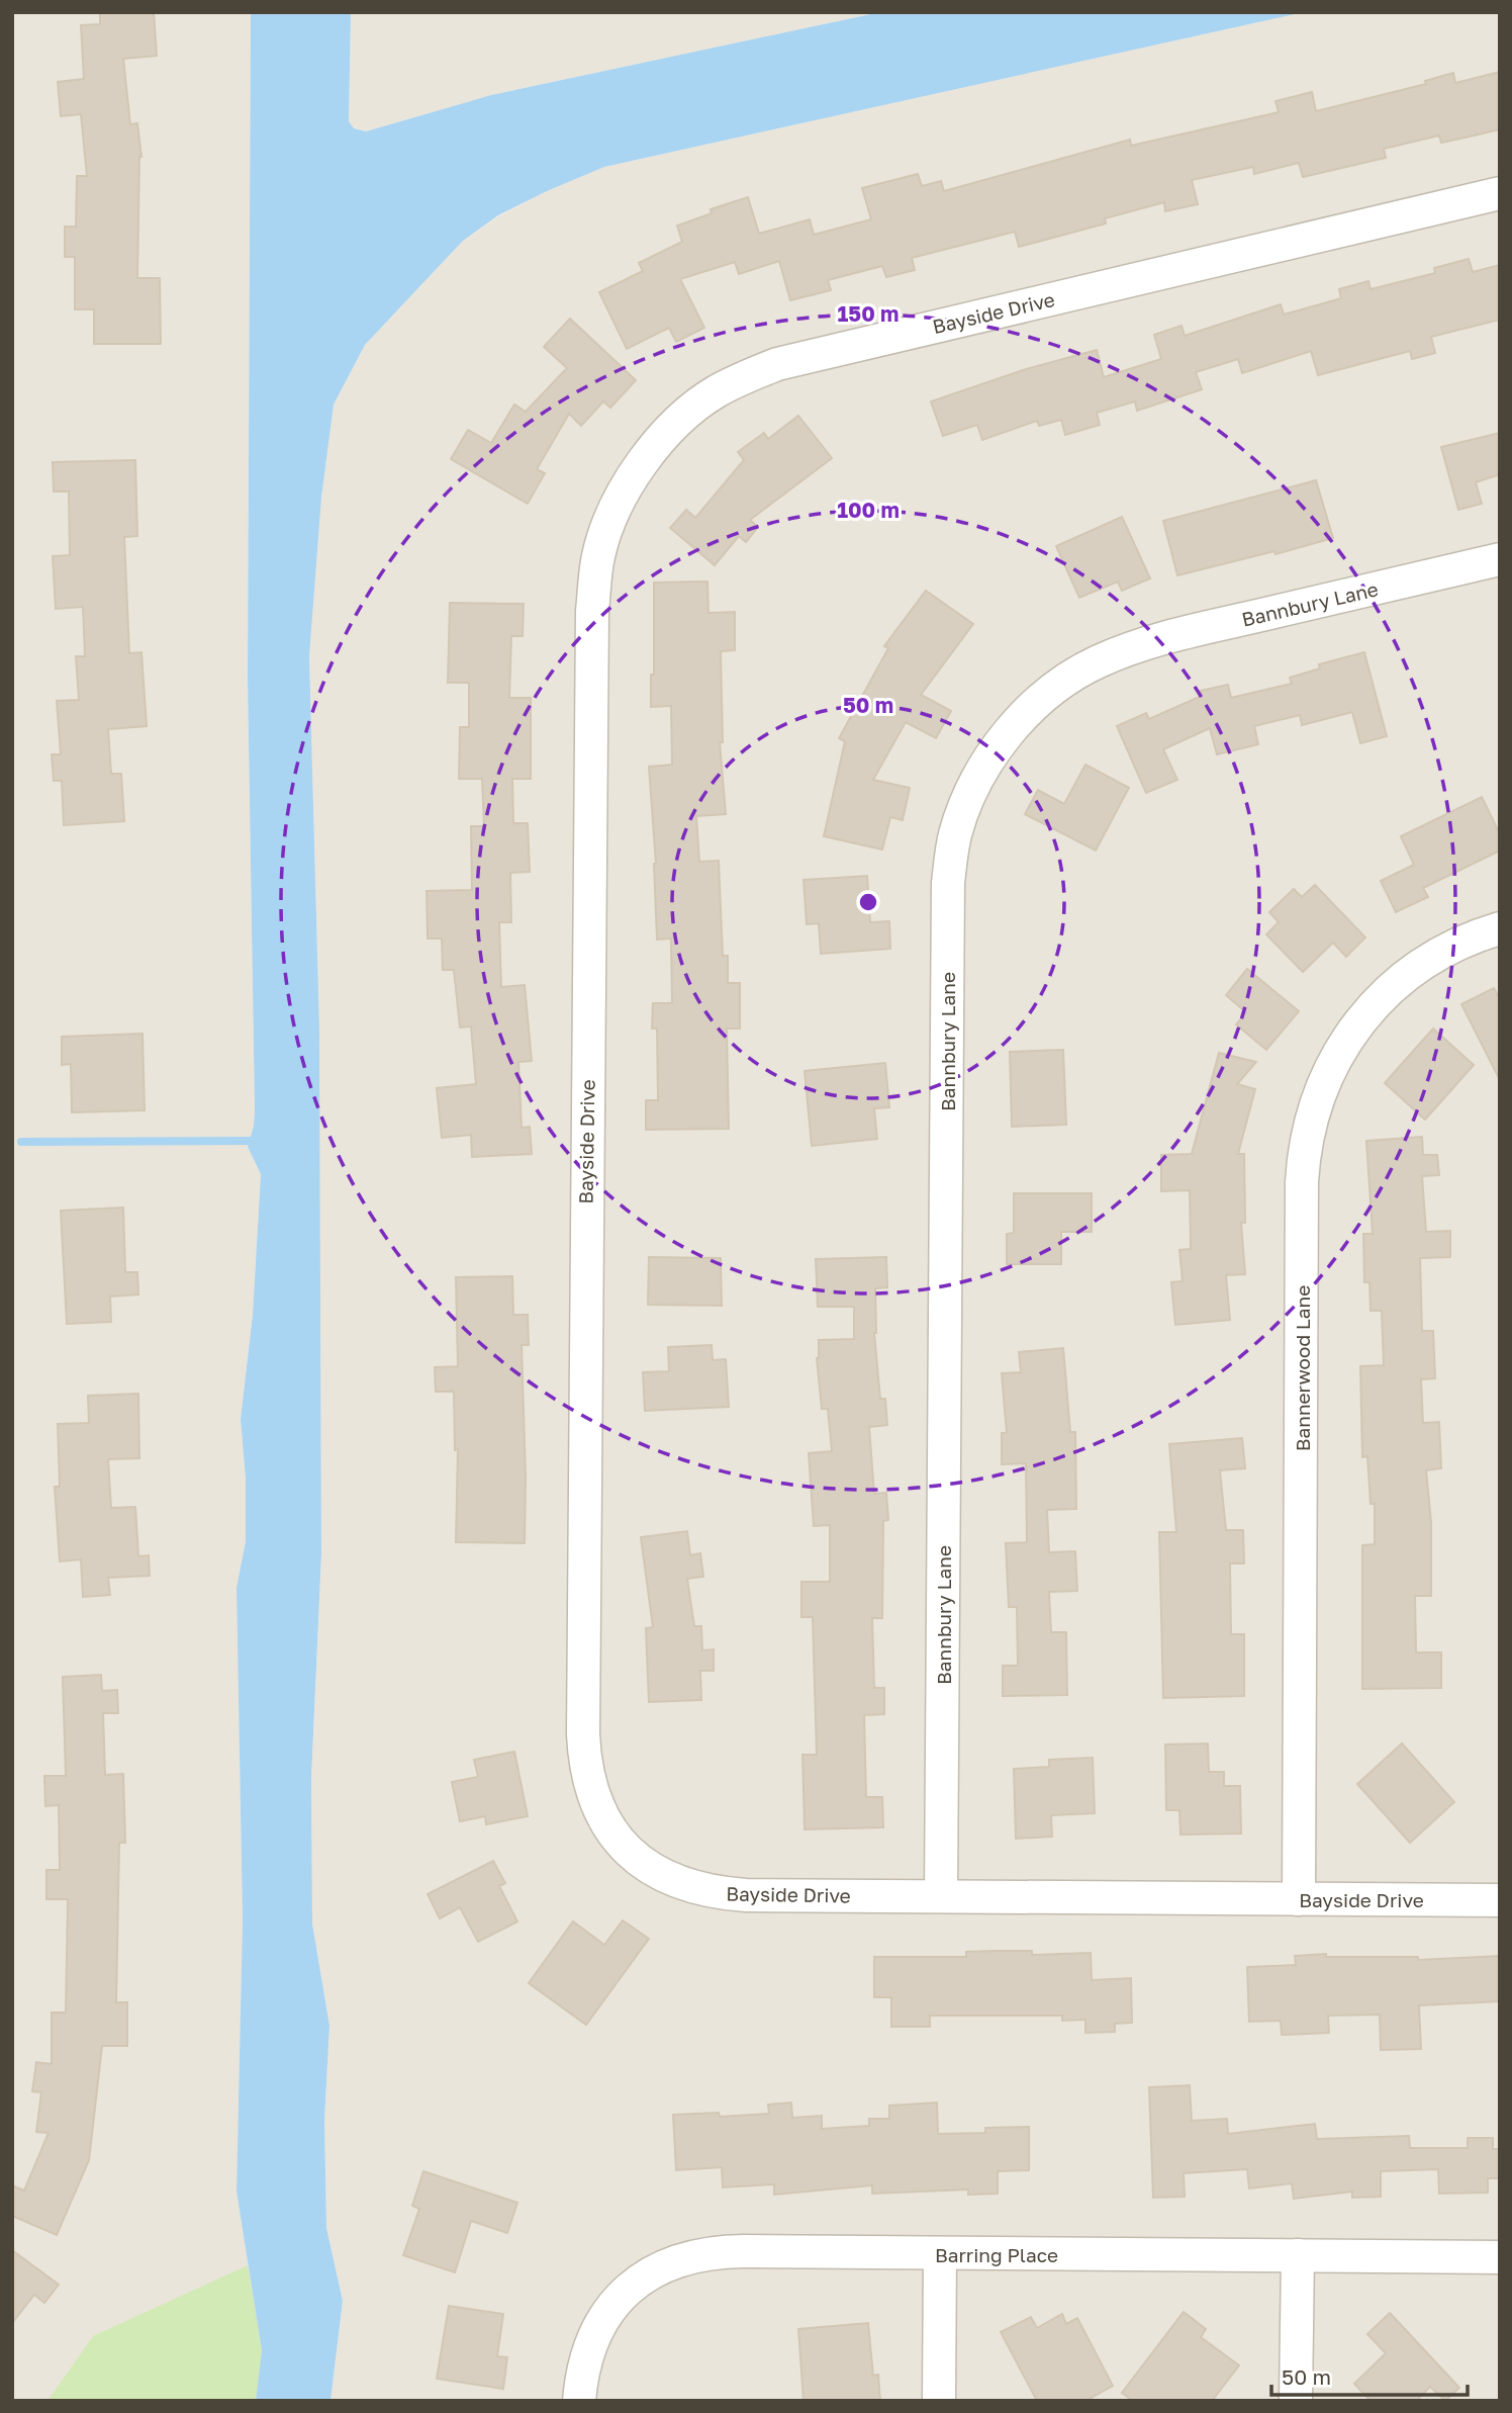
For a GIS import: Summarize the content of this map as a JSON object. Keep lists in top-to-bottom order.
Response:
{
  "streets": {
    "street": [
      "Bayside Drive",
      "Bannbury Lane",
      "Bannerwood Lane",
      "Barring Place"
    ]
  },
  "crossings": [
    ["Bayside Drive", "Bannbury Lane"],
    ["Bayside Drive", "Bannerwood Lane"]
  ],
  "scale_bar": "50 m",
  "rings": ["150 m", "100 m", "50 m"]
}
